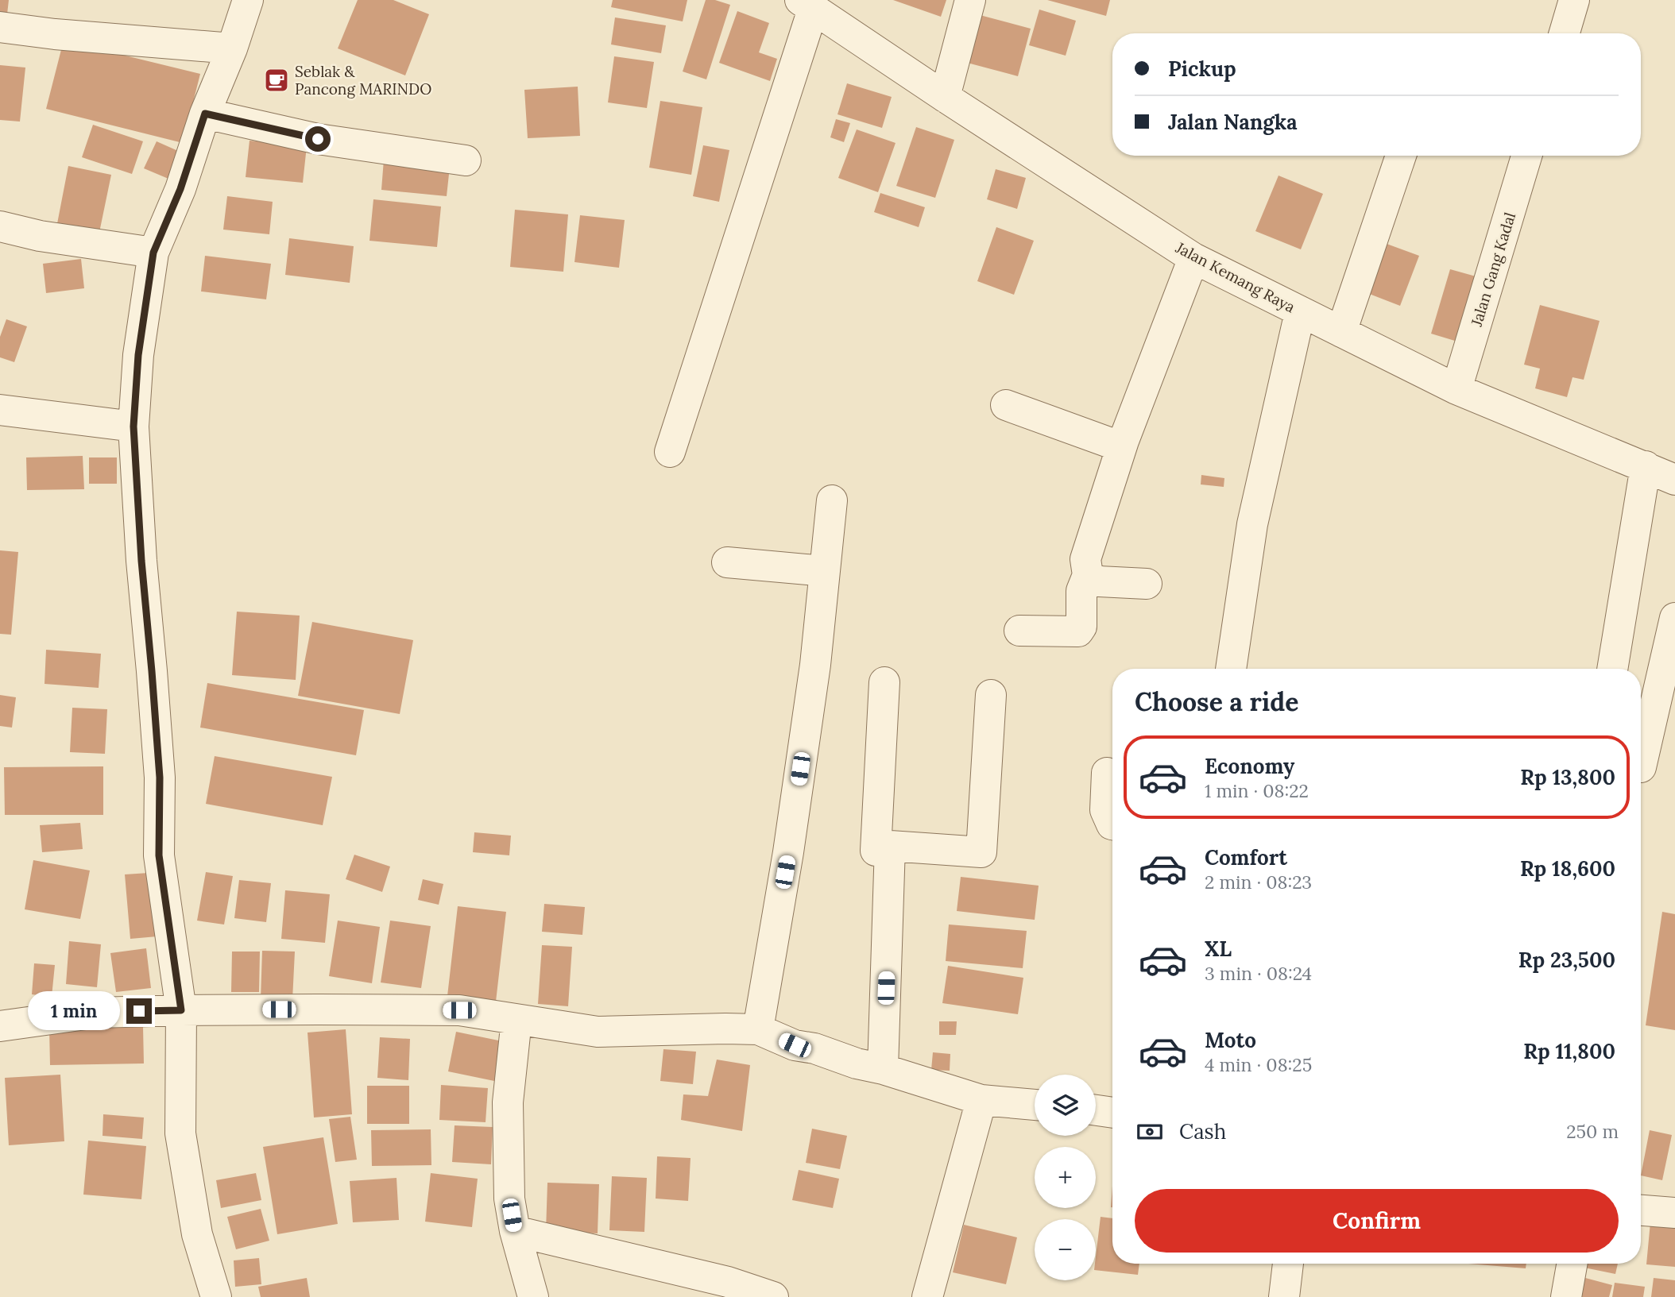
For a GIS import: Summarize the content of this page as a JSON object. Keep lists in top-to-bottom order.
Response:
{
  "streets": {
    "street": ["Jalan Gang Kadal", "Jalan Kemang Raya"]
  },
  "crossings": [
    ["Jalan Gang Kadal", "Jalan Kemang Raya"]
  ],
  "places": {
    "cafe": ["Seblak & Pancong MARINDO"]
  },
  "page": {
    "banner": ["Pickup", "Jalan Nangka"],
    "heading": "Choose a ride",
    "list": [
      {
        "name": "Economy",
        "note": "1 min · 08:22",
        "value": "Rp 13,800"
      },
      {
        "name": "Comfort",
        "note": "2 min · 08:23",
        "value": "Rp 18,600"
      },
      {
        "name": "XL",
        "note": "3 min · 08:24",
        "value": "Rp 23,500"
      },
      {
        "name": "Moto",
        "note": "4 min · 08:25",
        "value": "Rp 11,800"
      }
    ],
    "bubble": "1 min",
    "map_buttons": ["+", "−"],
    "pay": ["Cash", "250 m"],
    "buttons": "Confirm"
  }
}
